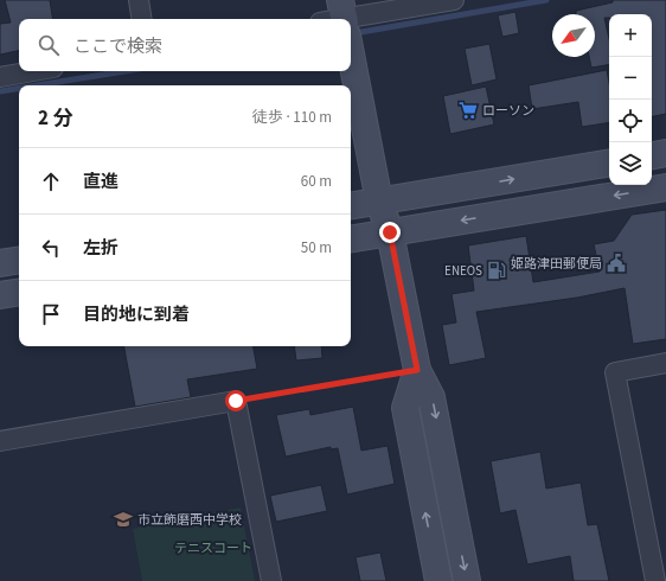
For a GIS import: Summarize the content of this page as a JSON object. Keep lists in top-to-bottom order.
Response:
{
  "parks": ["テニスコート"],
  "places": {
    "supermarket": ["ローソン"],
    "public building": ["姫路津田郵便局"],
    "fuel station": ["ENEOS"],
    "school or university": ["市立飾磨西中学校"]
  },
  "north": "bottom left",
  "page": {
    "map_buttons": ["+", "−"],
    "search": "ここで検索",
    "heading": ["2 分", "徒歩 · 110 m"],
    "list": [
      ["直進", "60 m"],
      ["左折", "50 m"],
      "目的地に到着"
    ]
  }
}
